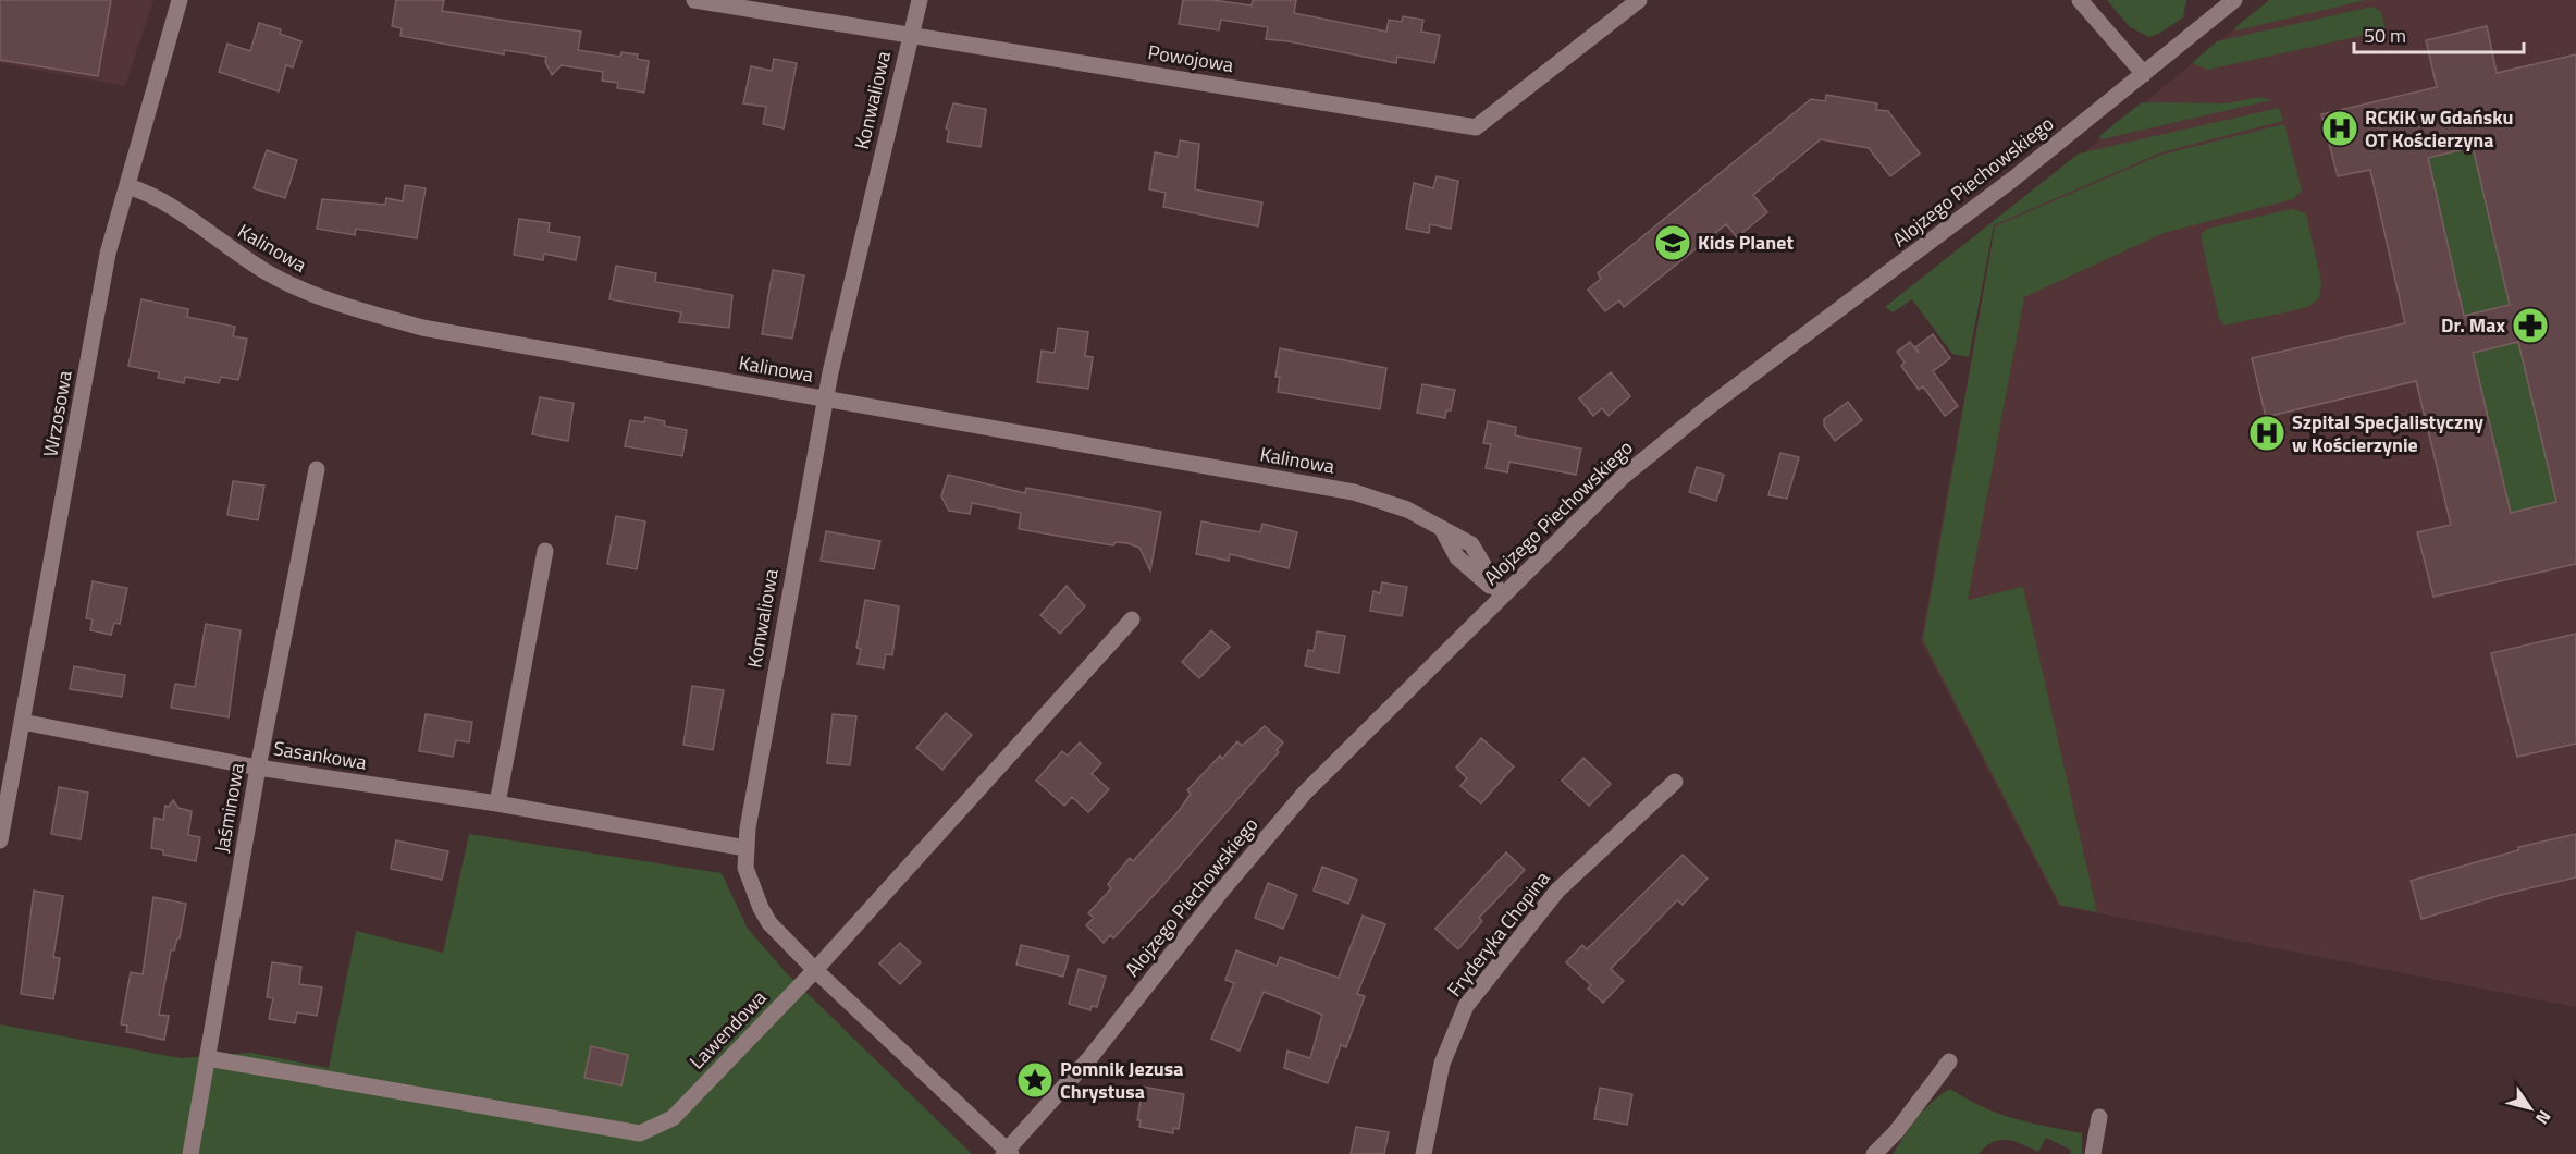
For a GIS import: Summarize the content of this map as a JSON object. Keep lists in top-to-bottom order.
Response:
{
  "streets": {
    "street": [
      "Powojowa",
      "Konwaliowa",
      "Alojzego Piechowskiego",
      "Kalinowa",
      "Wrzosowa",
      "Sasankowa",
      "Jaśminowa",
      "Fryderyka Chopina",
      "Lawendowa"
    ]
  },
  "crossings": [
    ["Powojowa", "Konwaliowa"],
    ["Konwaliowa", "Alojzego Piechowskiego"],
    ["Konwaliowa", "Kalinowa"],
    ["Konwaliowa", "Sasankowa"],
    ["Konwaliowa", "Lawendowa"],
    ["Alojzego Piechowskiego", "Kalinowa"],
    ["Kalinowa", "Wrzosowa"],
    ["Wrzosowa", "Sasankowa"],
    ["Sasankowa", "Jaśminowa"],
    ["Jaśminowa", "Lawendowa"]
  ],
  "places": {
    "hospital": ["RCKiK w Gdańsku OT Kościerzyna", "Szpital Specjalistyczny w Kościerzynie"],
    "school or university": ["Kids Planet"],
    "pharmacy": ["Dr. Max"],
    "place": ["Pomnik Jezusa Chrystusa"]
  },
  "scale_bar": "50 m",
  "north": "bottom right"
}
